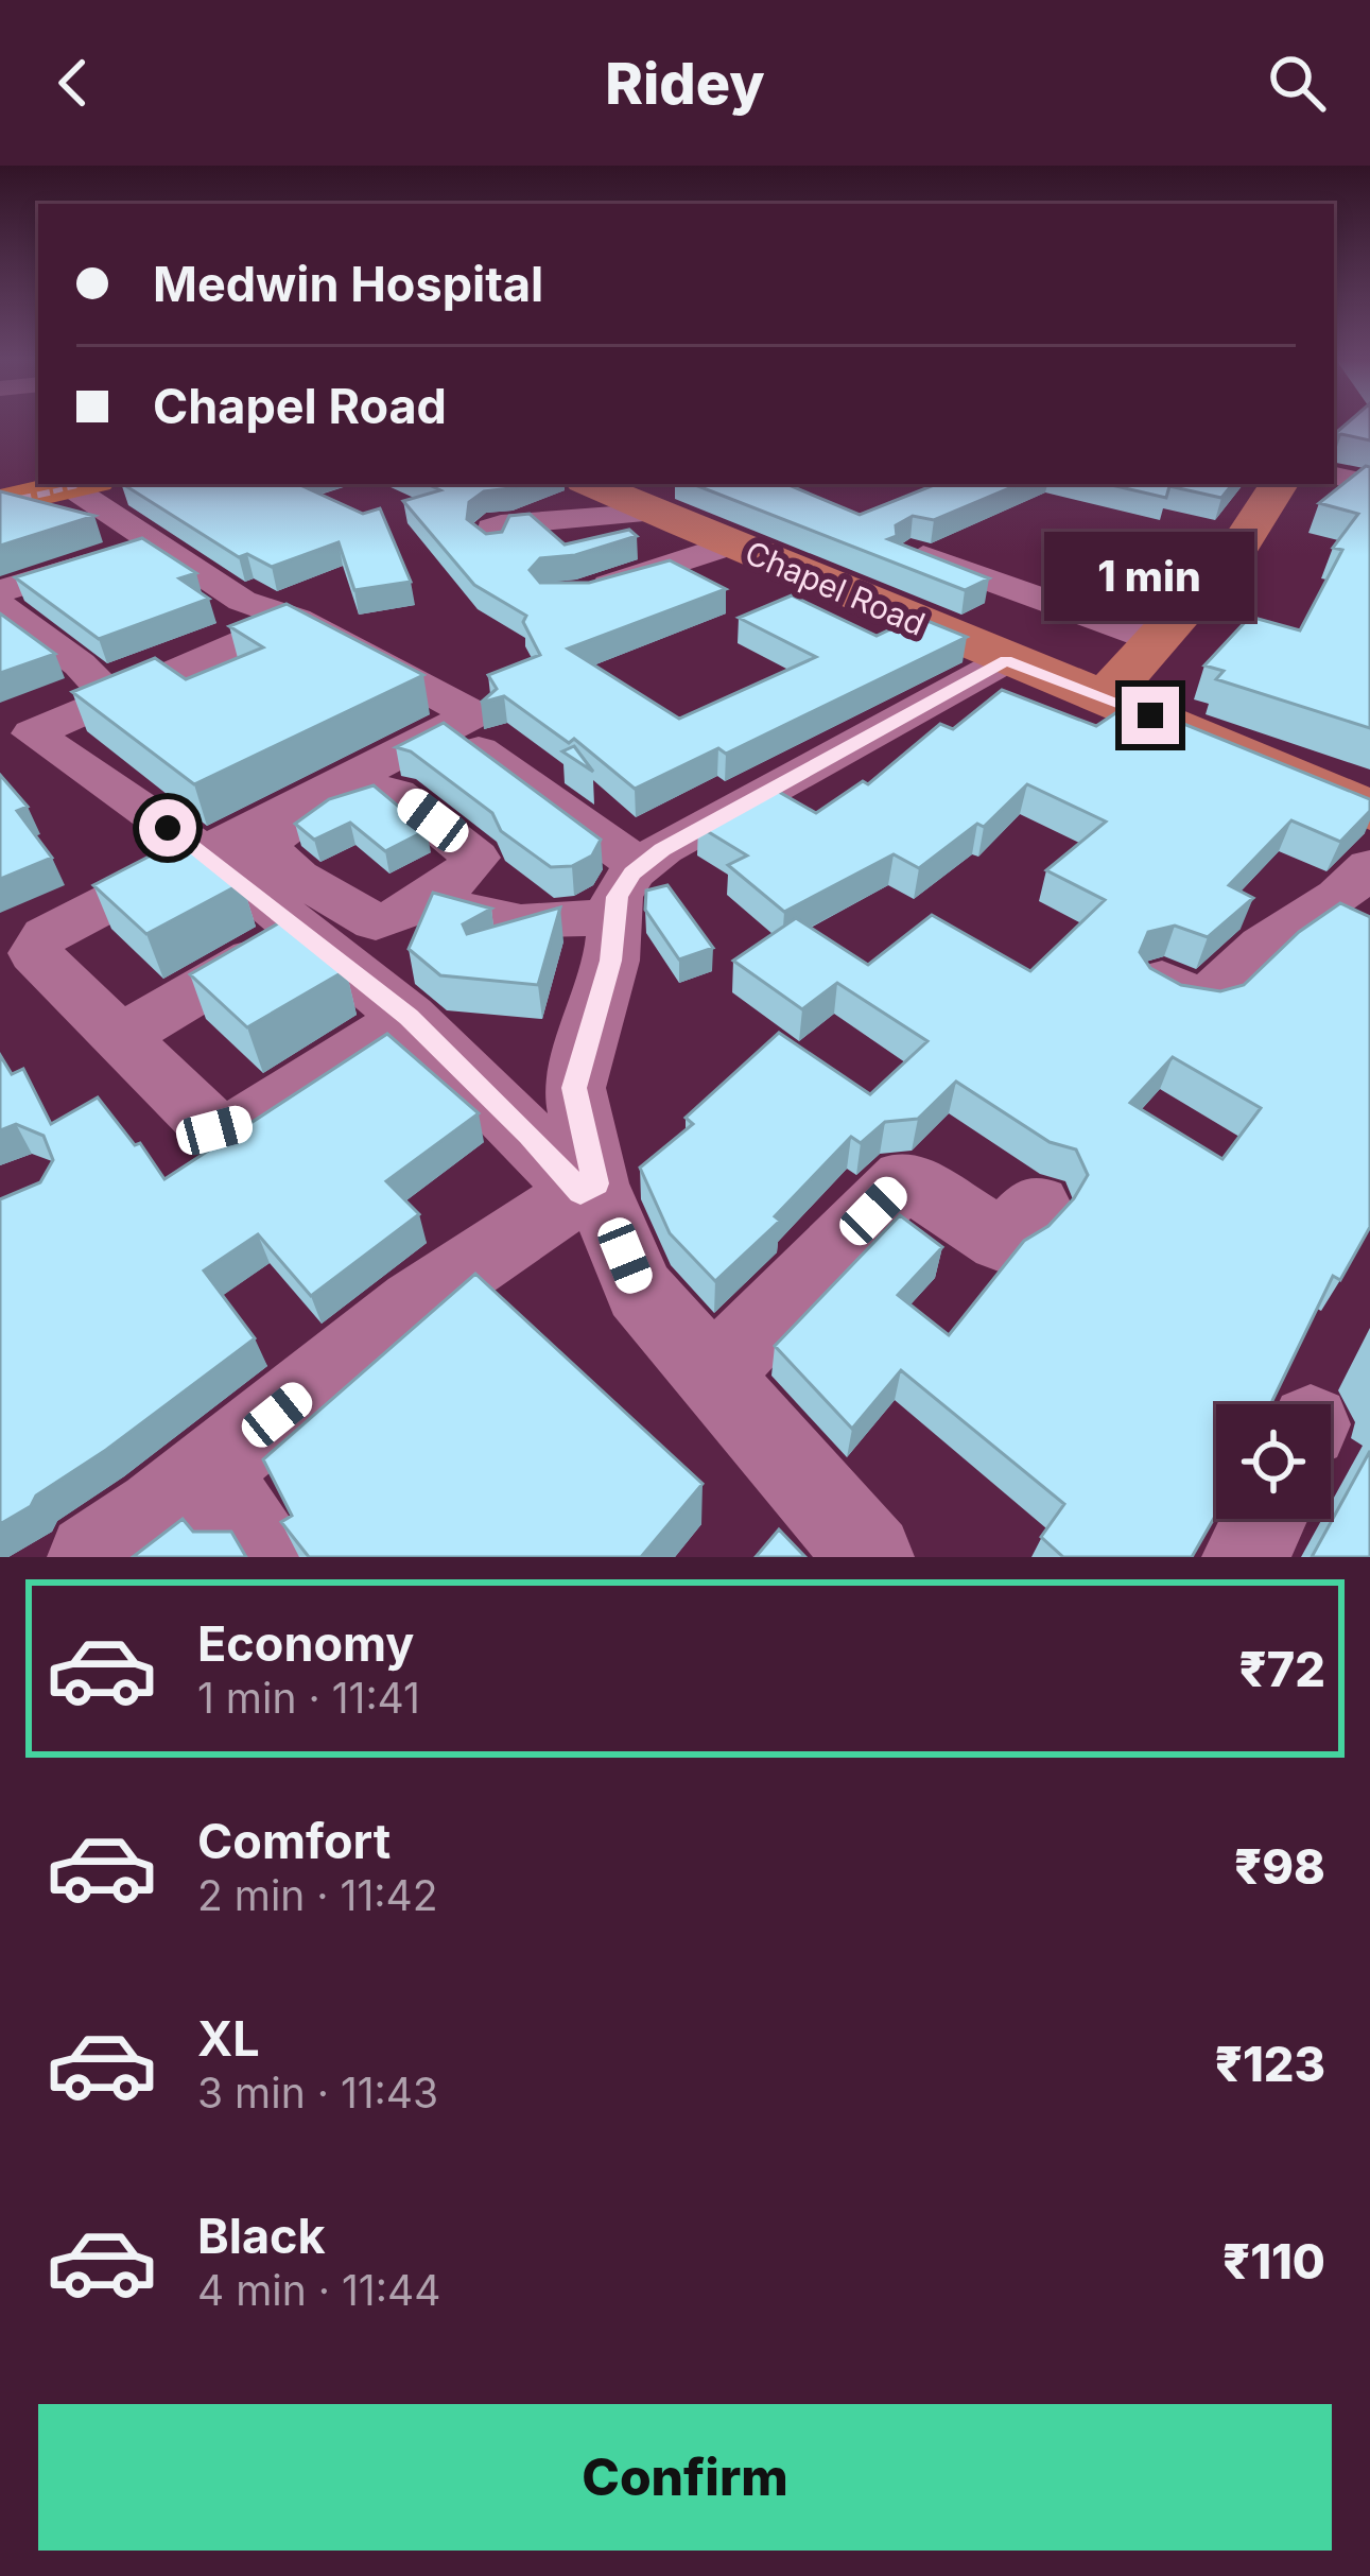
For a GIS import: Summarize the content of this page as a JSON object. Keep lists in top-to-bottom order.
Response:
{
  "streets": {
    "main road": ["Chapel Road"]
  },
  "page": {
    "header": "Ridey",
    "banner": ["Medwin Hospital", "Chapel Road"],
    "bubble": "1 min",
    "list": [
      {
        "name": "Economy",
        "note": "1 min · 11:41",
        "value": "₹72"
      },
      {
        "name": "Comfort",
        "note": "2 min · 11:42",
        "value": "₹98"
      },
      {
        "name": "XL",
        "note": "3 min · 11:43",
        "value": "₹123"
      },
      {
        "name": "Black",
        "note": "4 min · 11:44",
        "value": "₹110"
      }
    ],
    "buttons": "Confirm"
  }
}
